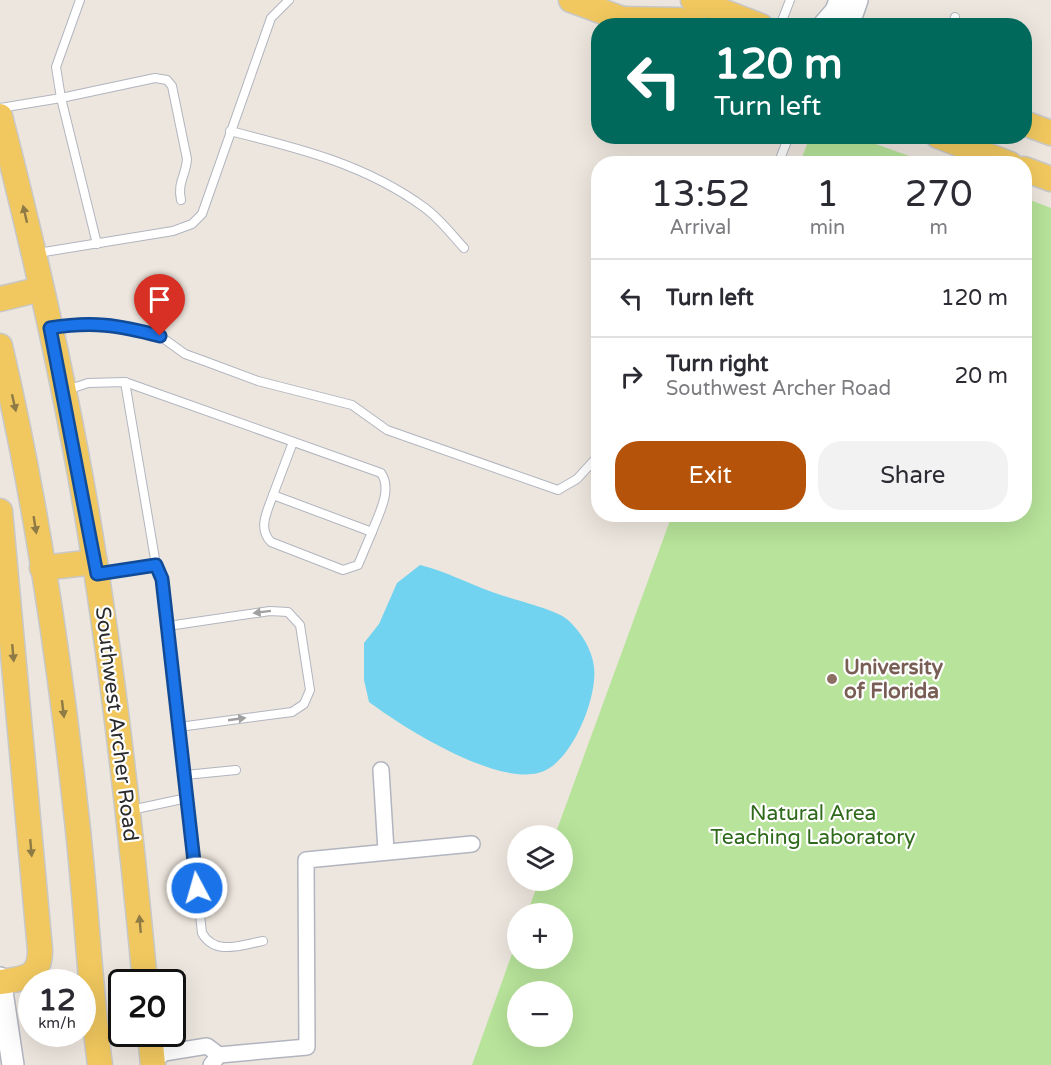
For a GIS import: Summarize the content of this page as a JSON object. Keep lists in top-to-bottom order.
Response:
{
  "streets": {
    "main road": ["Southwest Archer Road"]
  },
  "parks": ["Natural Area Teaching Laboratory"],
  "places": ["University of Florida"],
  "page": {
    "turn": ["120 m", "Turn left"],
    "eta": [
      "13:52",
      "Arrival",
      "1",
      "min",
      "270",
      "m"
    ],
    "list": [
      {
        "name": "Turn left",
        "value": "120 m"
      },
      {
        "name": "Turn right",
        "note": "Southwest Archer Road",
        "value": "20 m"
      }
    ],
    "buttons": ["Exit", "Share"],
    "map_buttons": ["+", "−"],
    "speed": "12 km/h",
    "limit": "20"
  }
}
